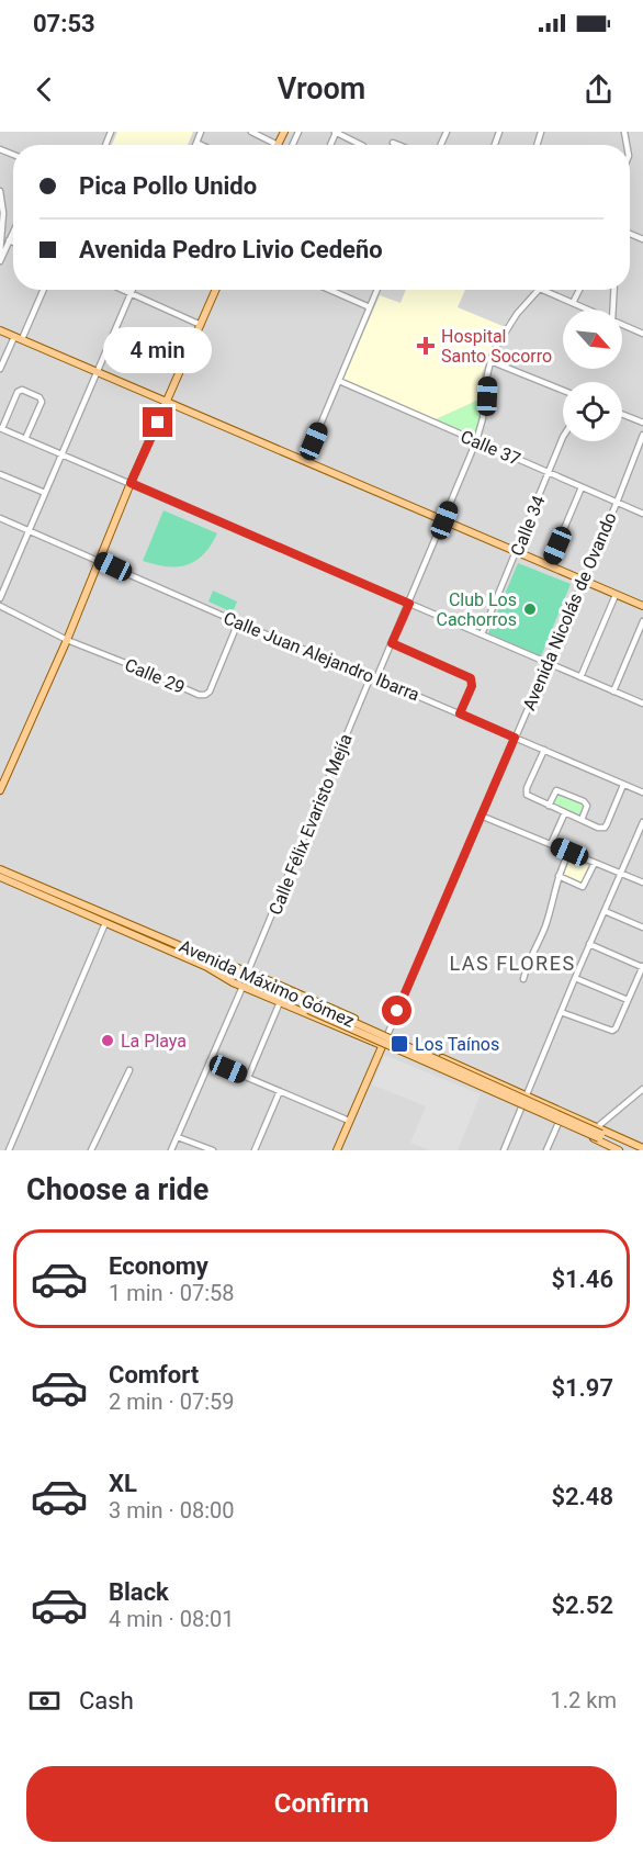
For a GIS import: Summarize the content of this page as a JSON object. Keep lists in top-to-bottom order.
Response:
{
  "streets": {
    "main road": ["Avenida Nicolás de Ovando", "Avenida Máximo Gómez"],
    "street": [
      "Calle 37",
      "Calle 34",
      "Calle Juan Alejandro lbarra",
      "Calle 29",
      "Calle Félix Evaristo Mejía"
    ]
  },
  "crossings": [
    ["Calle 37", "Calle 34"],
    ["Calle 37", "Avenida Nicolás de Ovando"],
    ["Calle 37", "Calle Félix Evaristo Mejía"],
    ["Avenida Nicolás de Ovando", "Calle Juan Alejandro lbarra"],
    ["Calle Juan Alejandro lbarra", "Calle 29"],
    ["Calle Juan Alejandro lbarra", "Calle Félix Evaristo Mejía"]
  ],
  "districts": ["LAS FLORES"],
  "places": {
    "health": ["Hospital Santo Socorro"],
    "other": ["Club Los Cachorros", "La Playa"],
    "transit": ["Los Taínos"]
  },
  "north": "bottom right",
  "page": {
    "status": "07:53",
    "header": "Vroom",
    "banner": ["Pica Pollo Unido", "Avenida Pedro Livio Cedeño"],
    "bubble": "4 min",
    "heading": "Choose a ride",
    "list": [
      {
        "name": "Economy",
        "note": "1 min · 07:58",
        "value": "$1.46"
      },
      {
        "name": "Comfort",
        "note": "2 min · 07:59",
        "value": "$1.97"
      },
      {
        "name": "XL",
        "note": "3 min · 08:00",
        "value": "$2.48"
      },
      {
        "name": "Black",
        "note": "4 min · 08:01",
        "value": "$2.52"
      }
    ],
    "pay": ["Cash", "1.2 km"],
    "buttons": "Confirm"
  }
}
